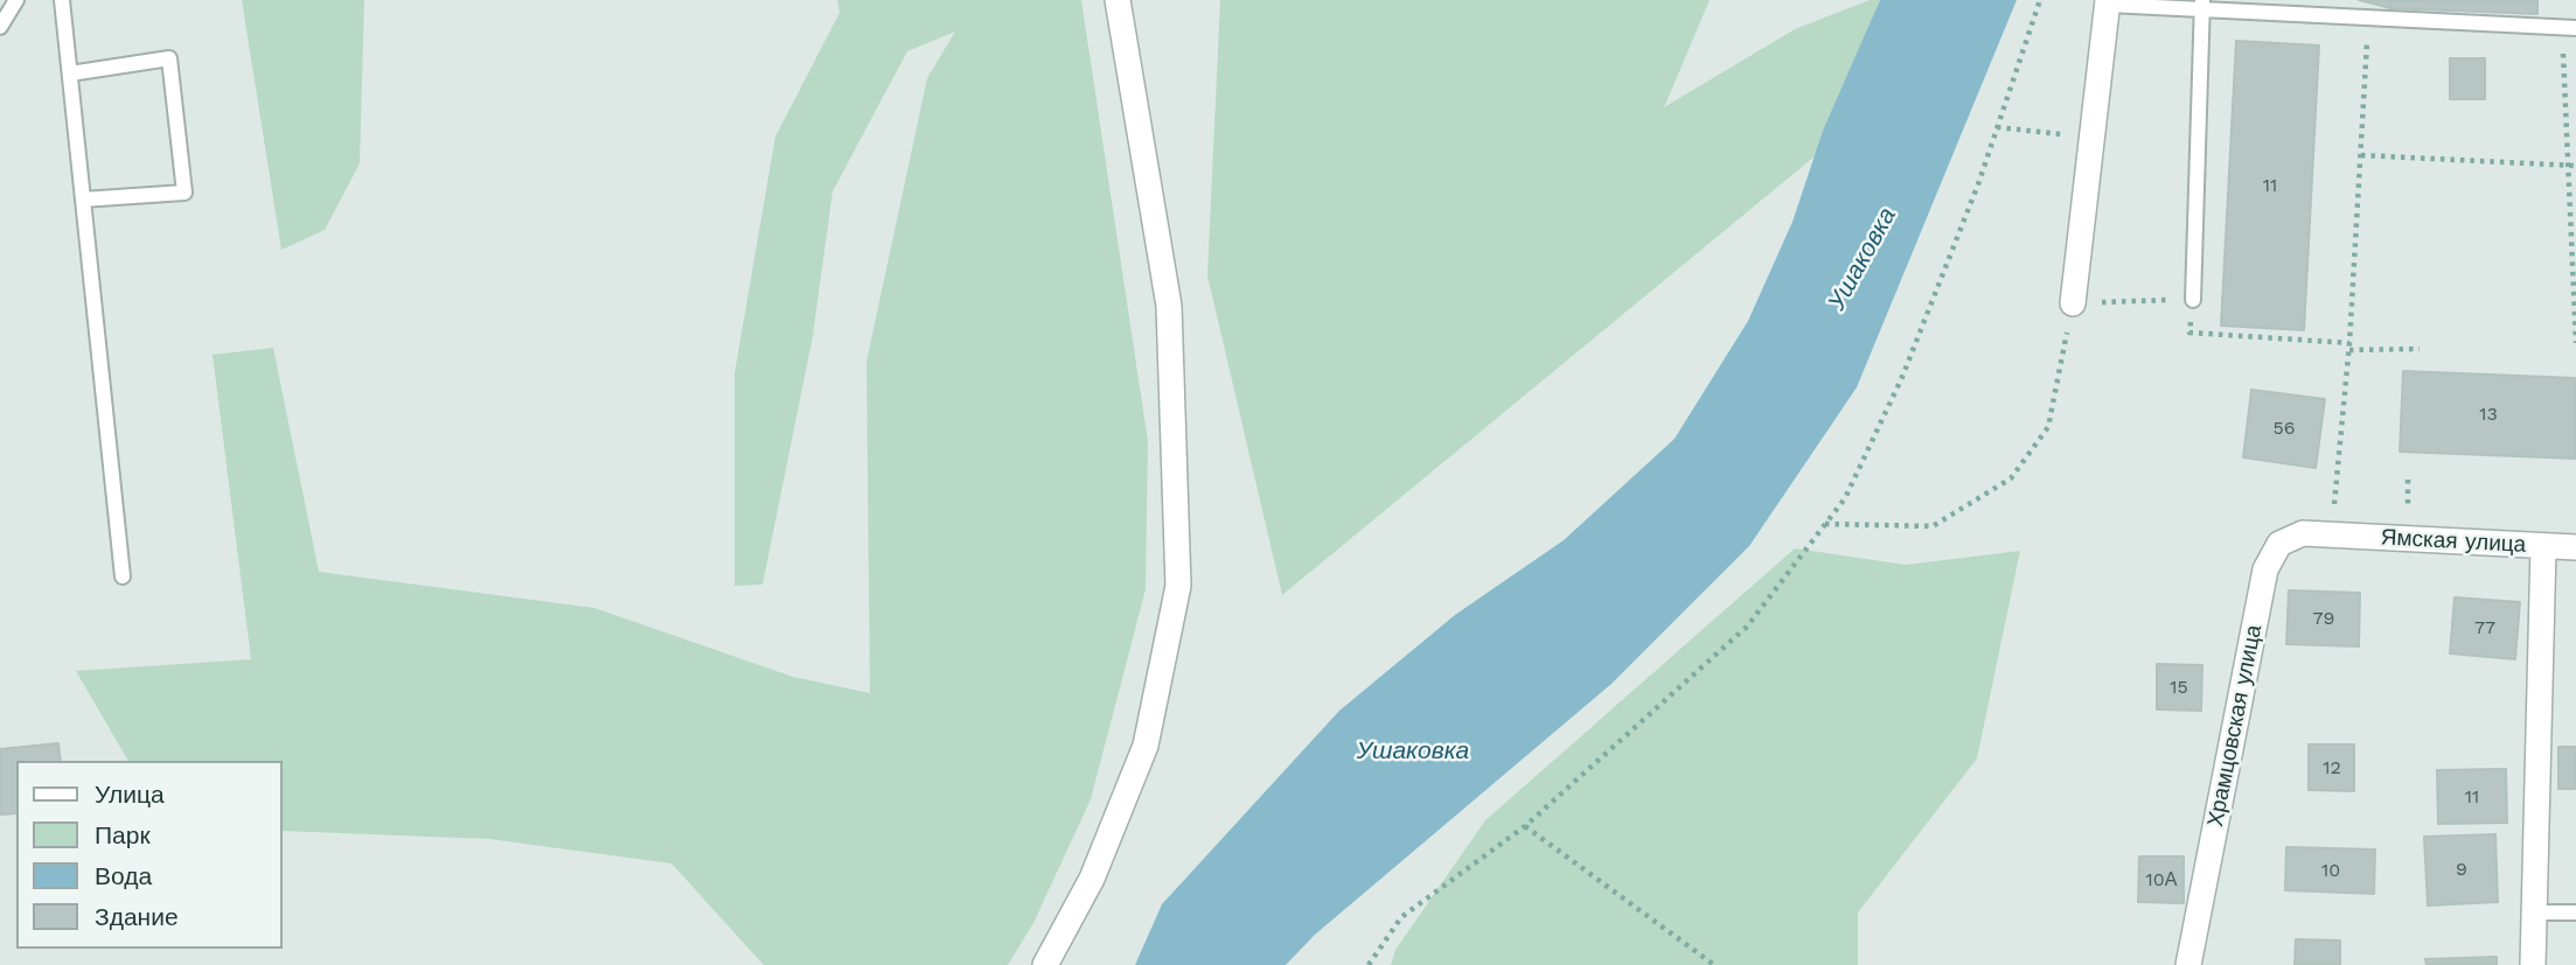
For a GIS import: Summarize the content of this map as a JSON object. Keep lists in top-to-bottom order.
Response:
{
  "streets": {
    "street": ["Ямская улица", "Храмцовская улица"]
  },
  "crossings": [
    ["Ямская улица", "Храмцовская улица"]
  ],
  "water": ["Ушаковка"],
  "house_numbers": [
    "11",
    "13",
    "56",
    "79",
    "77",
    "15",
    "12",
    "11",
    "9",
    "10",
    "10А"
  ],
  "legend": [
    "Улица",
    "Парк",
    "Вода",
    "Здание"
  ]
}
